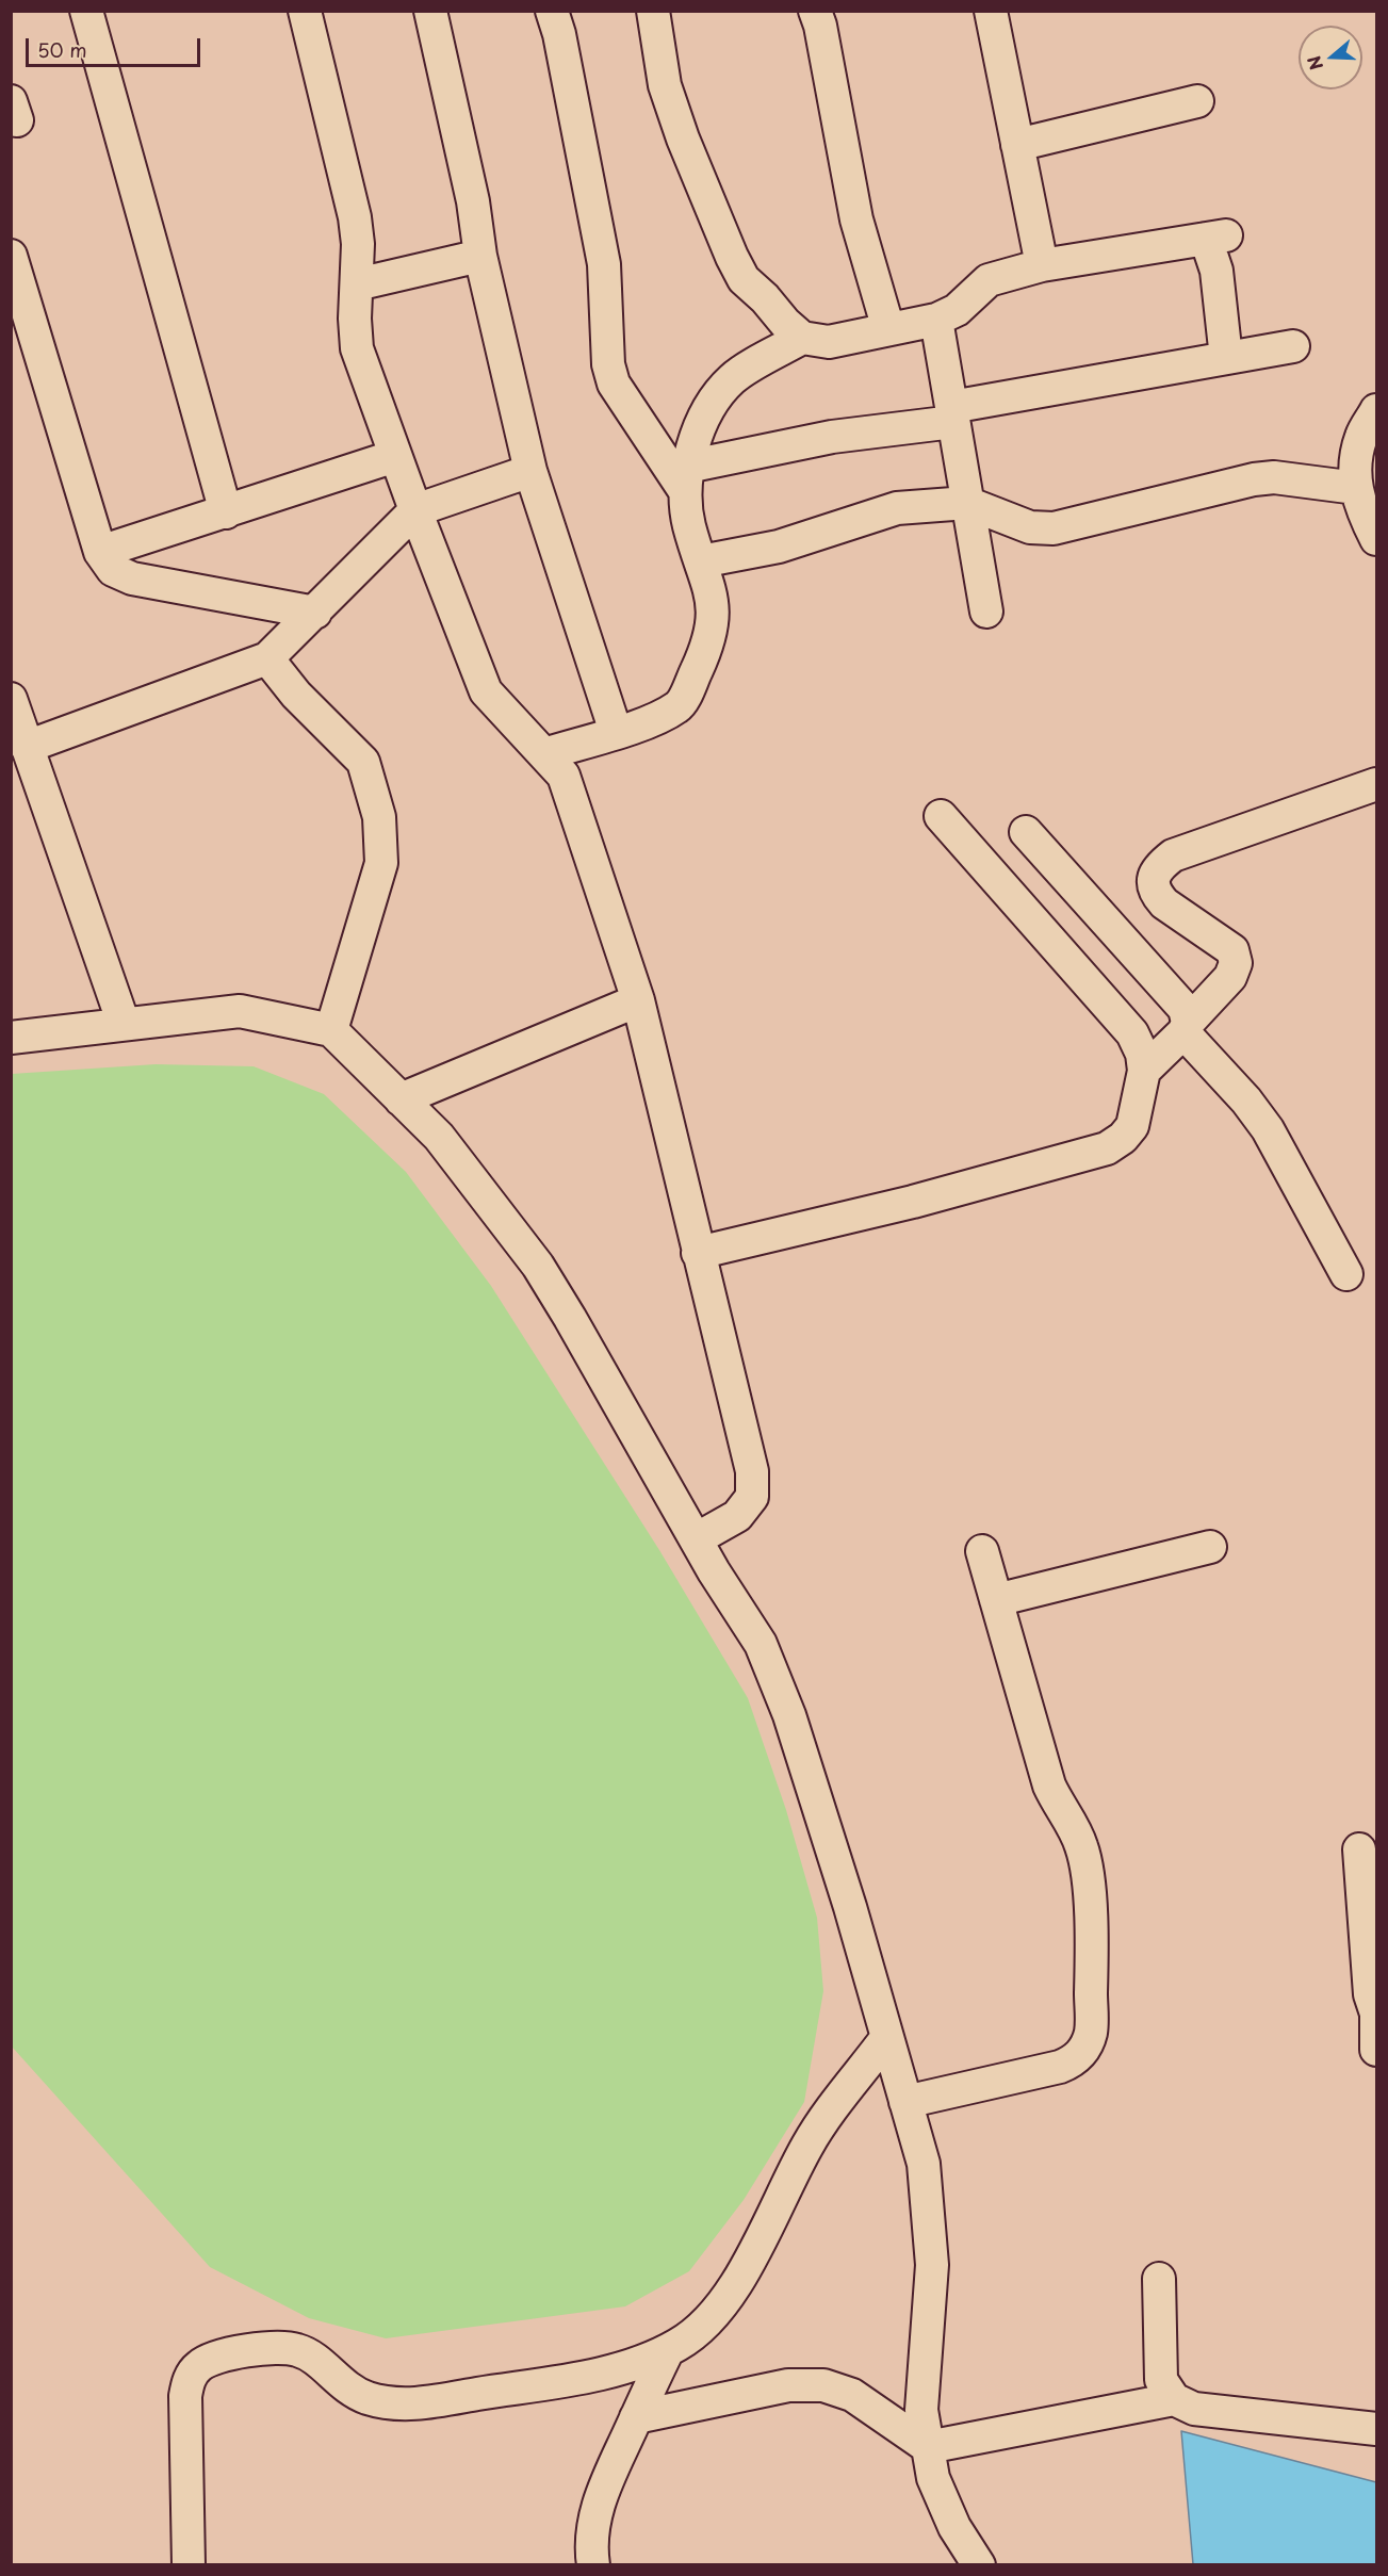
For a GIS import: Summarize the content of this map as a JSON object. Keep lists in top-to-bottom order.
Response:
{
  "scale_bar": "50 m",
  "north": "left"
}
